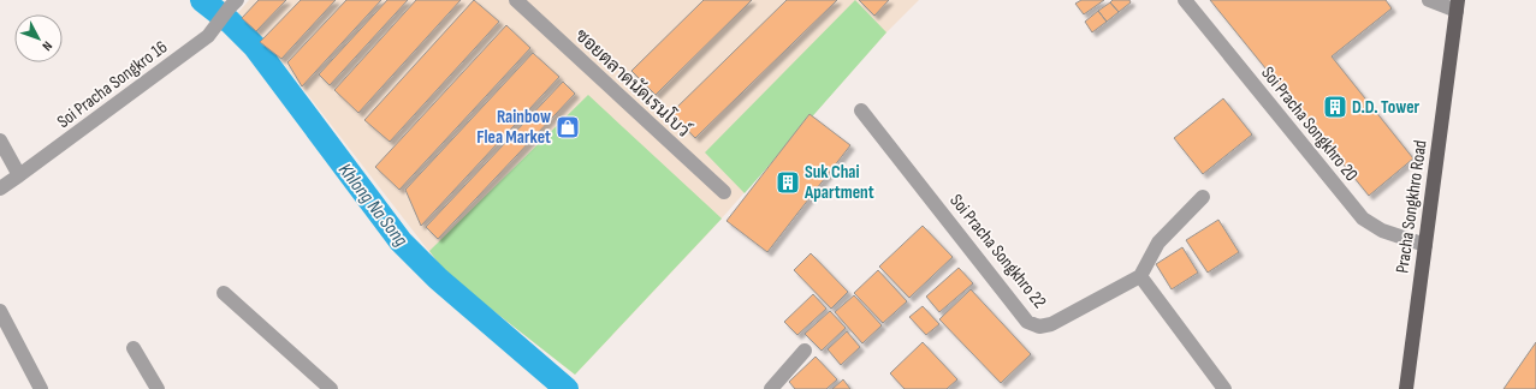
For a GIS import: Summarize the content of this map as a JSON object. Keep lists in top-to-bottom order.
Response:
{
  "streets": {
    "main road": ["Pracha Songkhro Road"],
    "street": [
      "ซอยตลาดนัดเรนโบว์",
      "Soi Pracha Songkro 16",
      "Soi Pracha Songkhro 20",
      "Soi Pracha Songkhro 22"
    ]
  },
  "crossings": [
    ["Soi Pracha Songkhro 20", "Pracha Songkhro Road"]
  ],
  "water": ["Khlong Na Song"],
  "places": {
    "building": ["D.D. Tower", "Suk Chai Apartment"],
    "shop": ["Rainbow Flea Market"]
  },
  "north": "bottom right"
}
